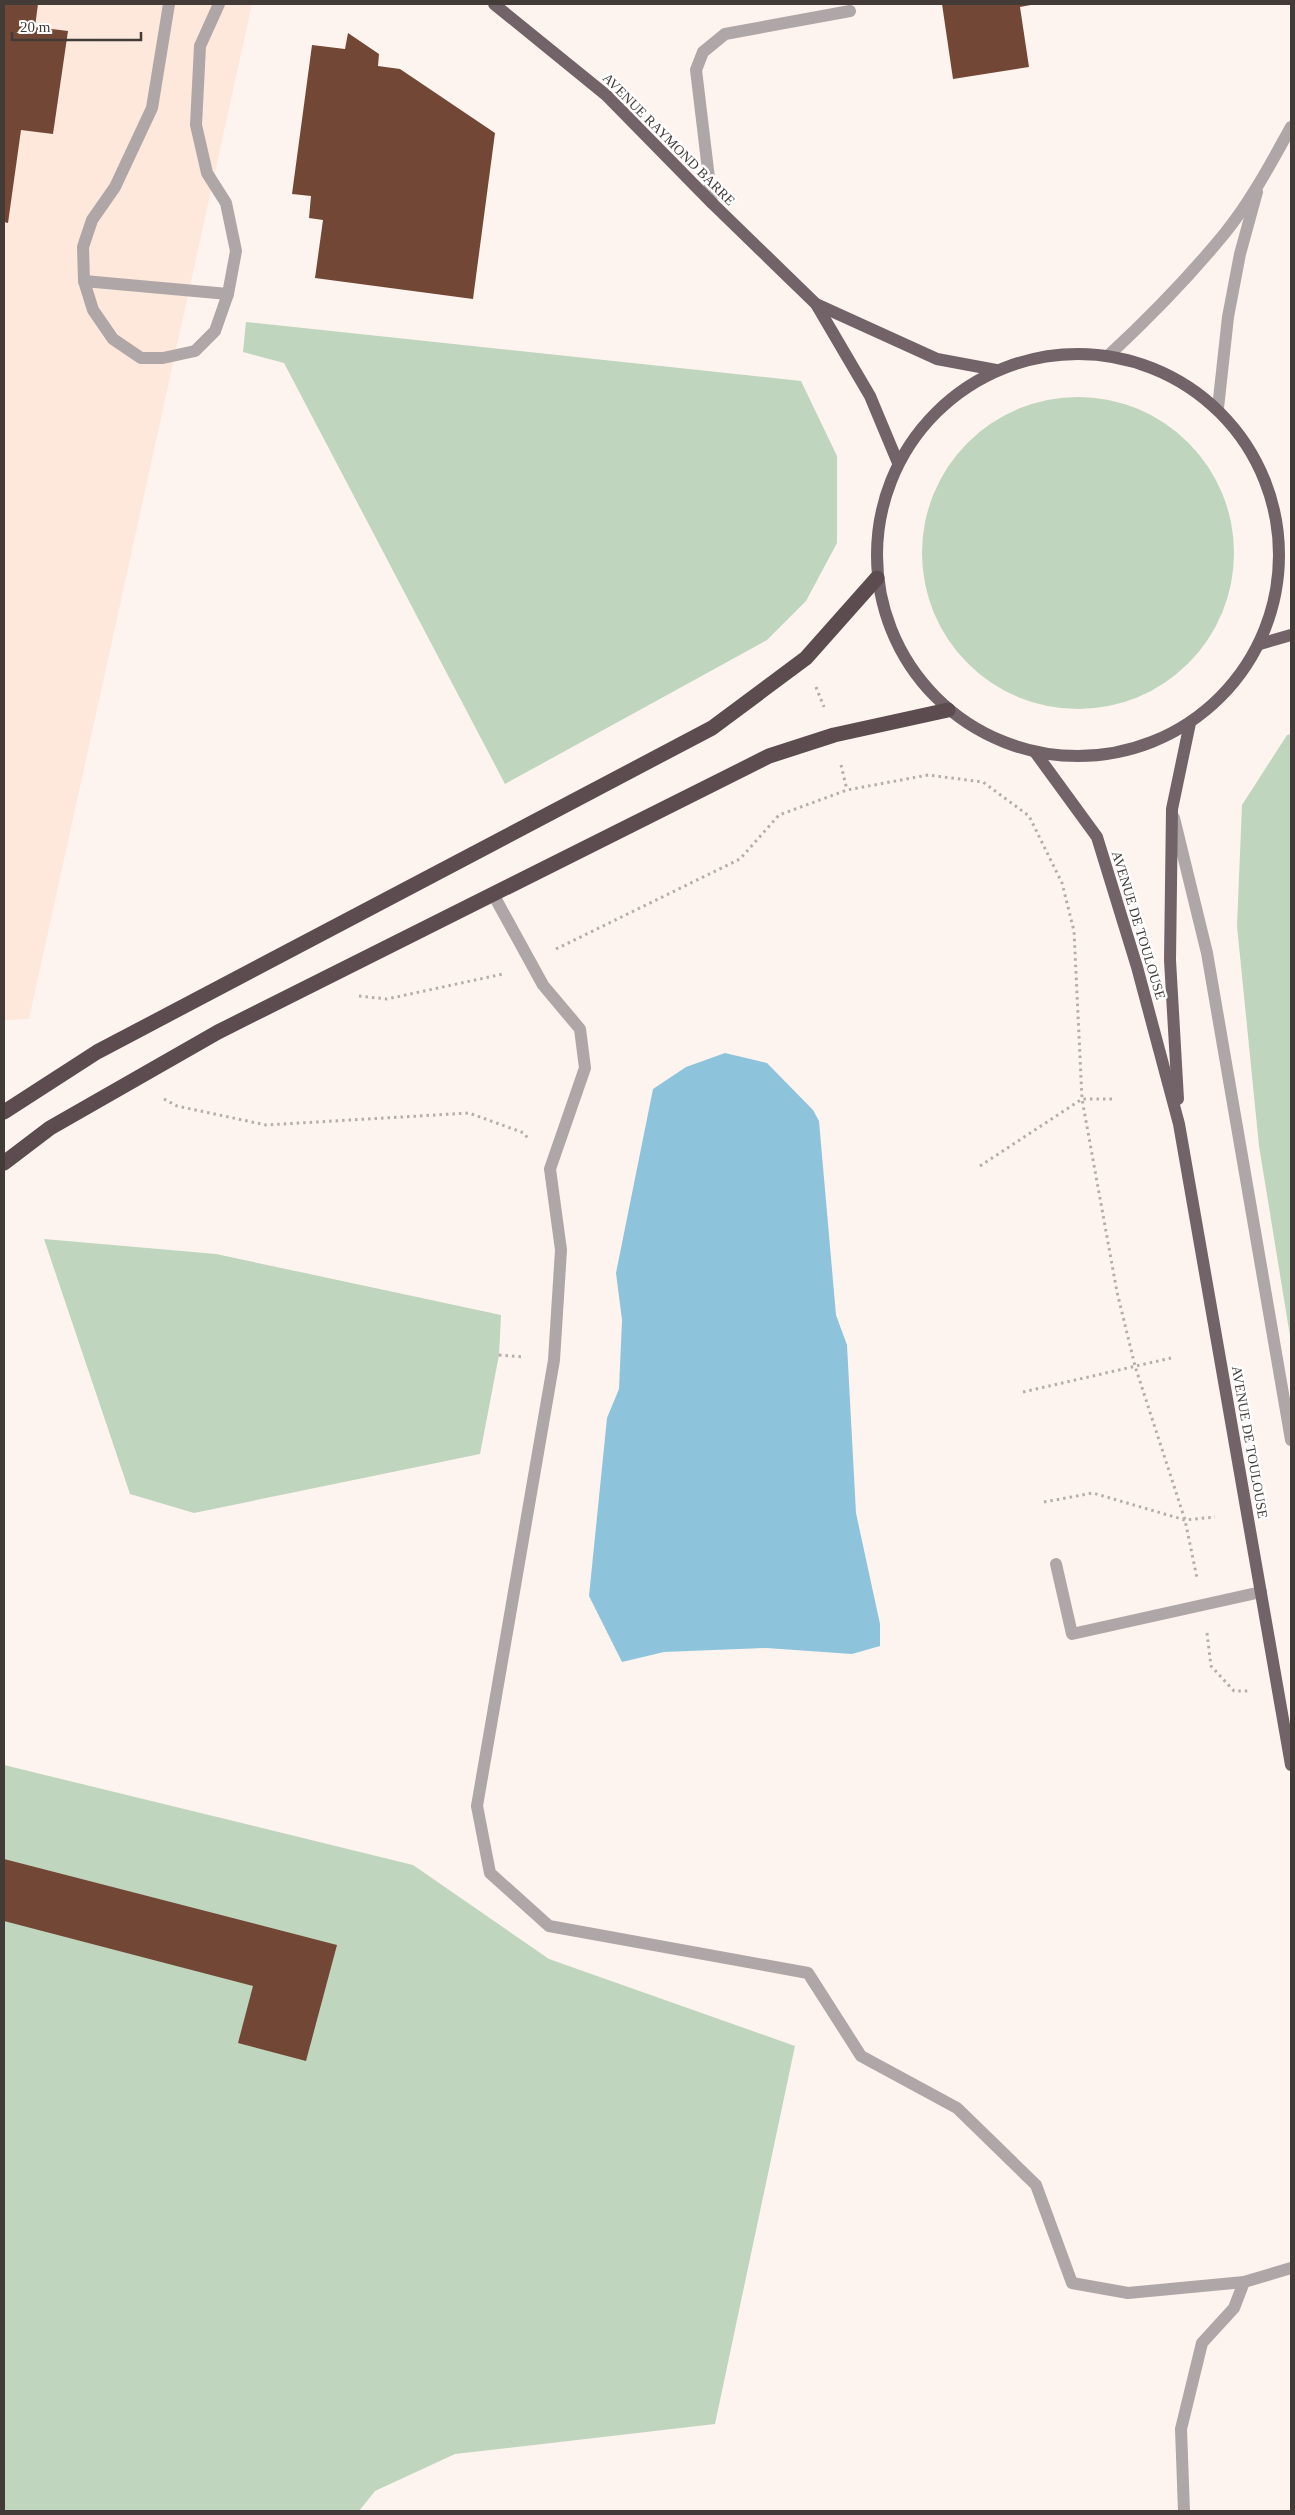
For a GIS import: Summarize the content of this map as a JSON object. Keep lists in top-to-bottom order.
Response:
{
  "streets": {
    "main road": ["AVENUE RAYMOND BARRE", "AVENUE DE TOULOUSE"]
  },
  "scale_bar": "20 m"
}
